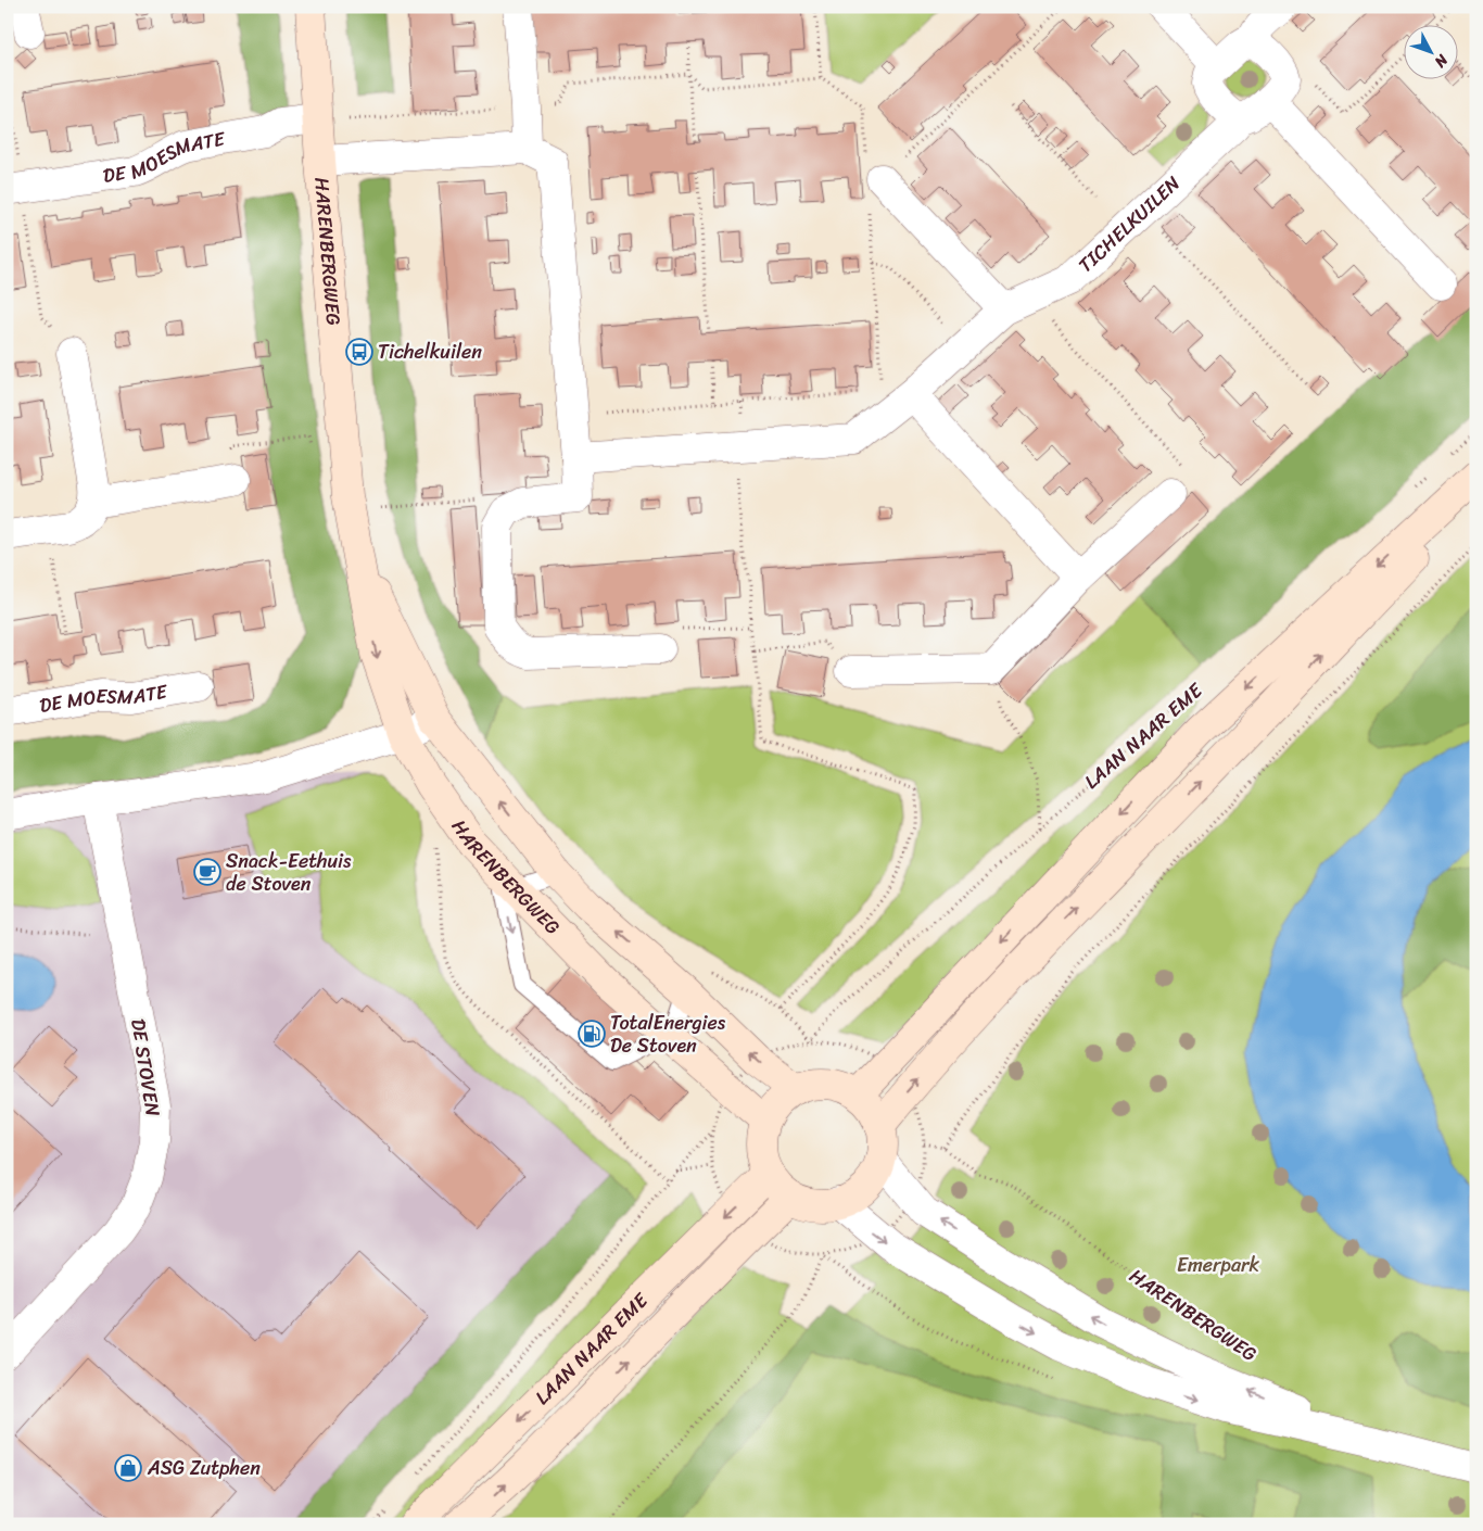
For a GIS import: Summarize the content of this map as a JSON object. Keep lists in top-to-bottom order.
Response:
{
  "streets": {
    "street": [
      "DE MOESMATE",
      "TICHELKUILEN",
      "HARENBERGWEG",
      "LAAN NAAR EME",
      "DE STOVEN"
    ]
  },
  "crossings": [
    ["DE MOESMATE", "HARENBERGWEG"],
    ["HARENBERGWEG", "LAAN NAAR EME"]
  ],
  "parks": ["Emerpark"],
  "places": {
    "bus stop": ["Tichelkuilen"],
    "cafe": ["Snack-Eethuis de Stoven"],
    "fuel station": ["TotalEnergies De Stoven"],
    "shop": ["ASG Zutphen"]
  },
  "north": "bottom right"
}
